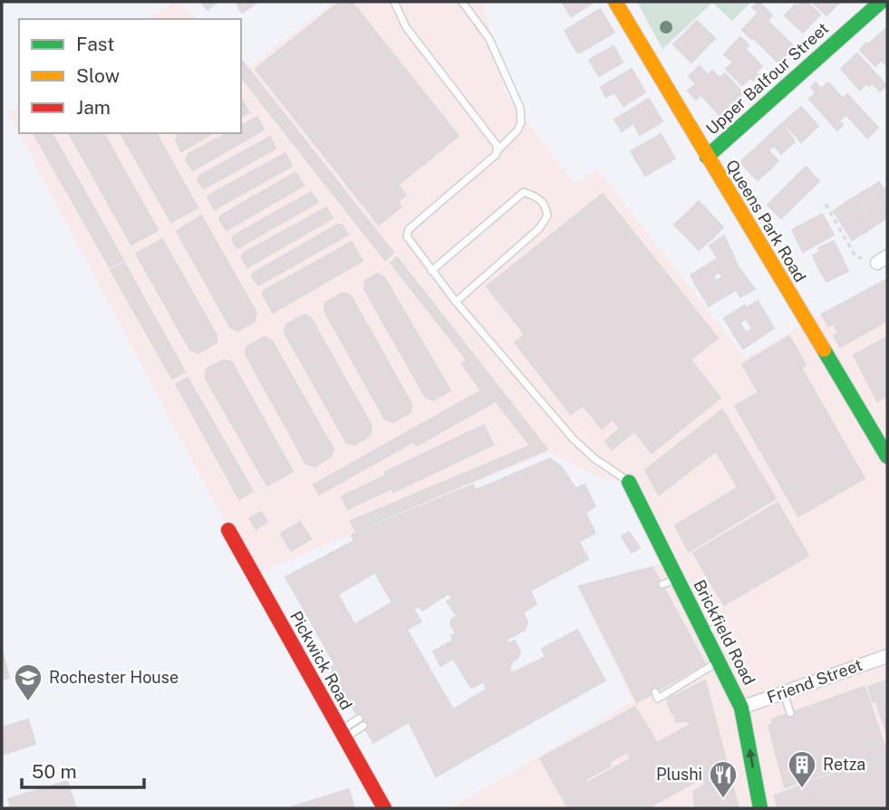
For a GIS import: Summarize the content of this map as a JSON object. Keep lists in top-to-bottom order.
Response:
{
  "streets": {
    "street": [
      "Upper Balfour Street",
      "Queens Park Road",
      "Brickfield Road",
      "Pickwick Road",
      "Friend Street"
    ]
  },
  "crossings": [
    ["Upper Balfour Street", "Queens Park Road"],
    ["Brickfield Road", "Friend Street"]
  ],
  "places": {
    "school or university": ["Rochester House"],
    "building": ["Retza"],
    "restaurant": ["Plushi"]
  },
  "legend": ["Fast", "Slow", "Jam"],
  "scale_bar": "50 m"
}
